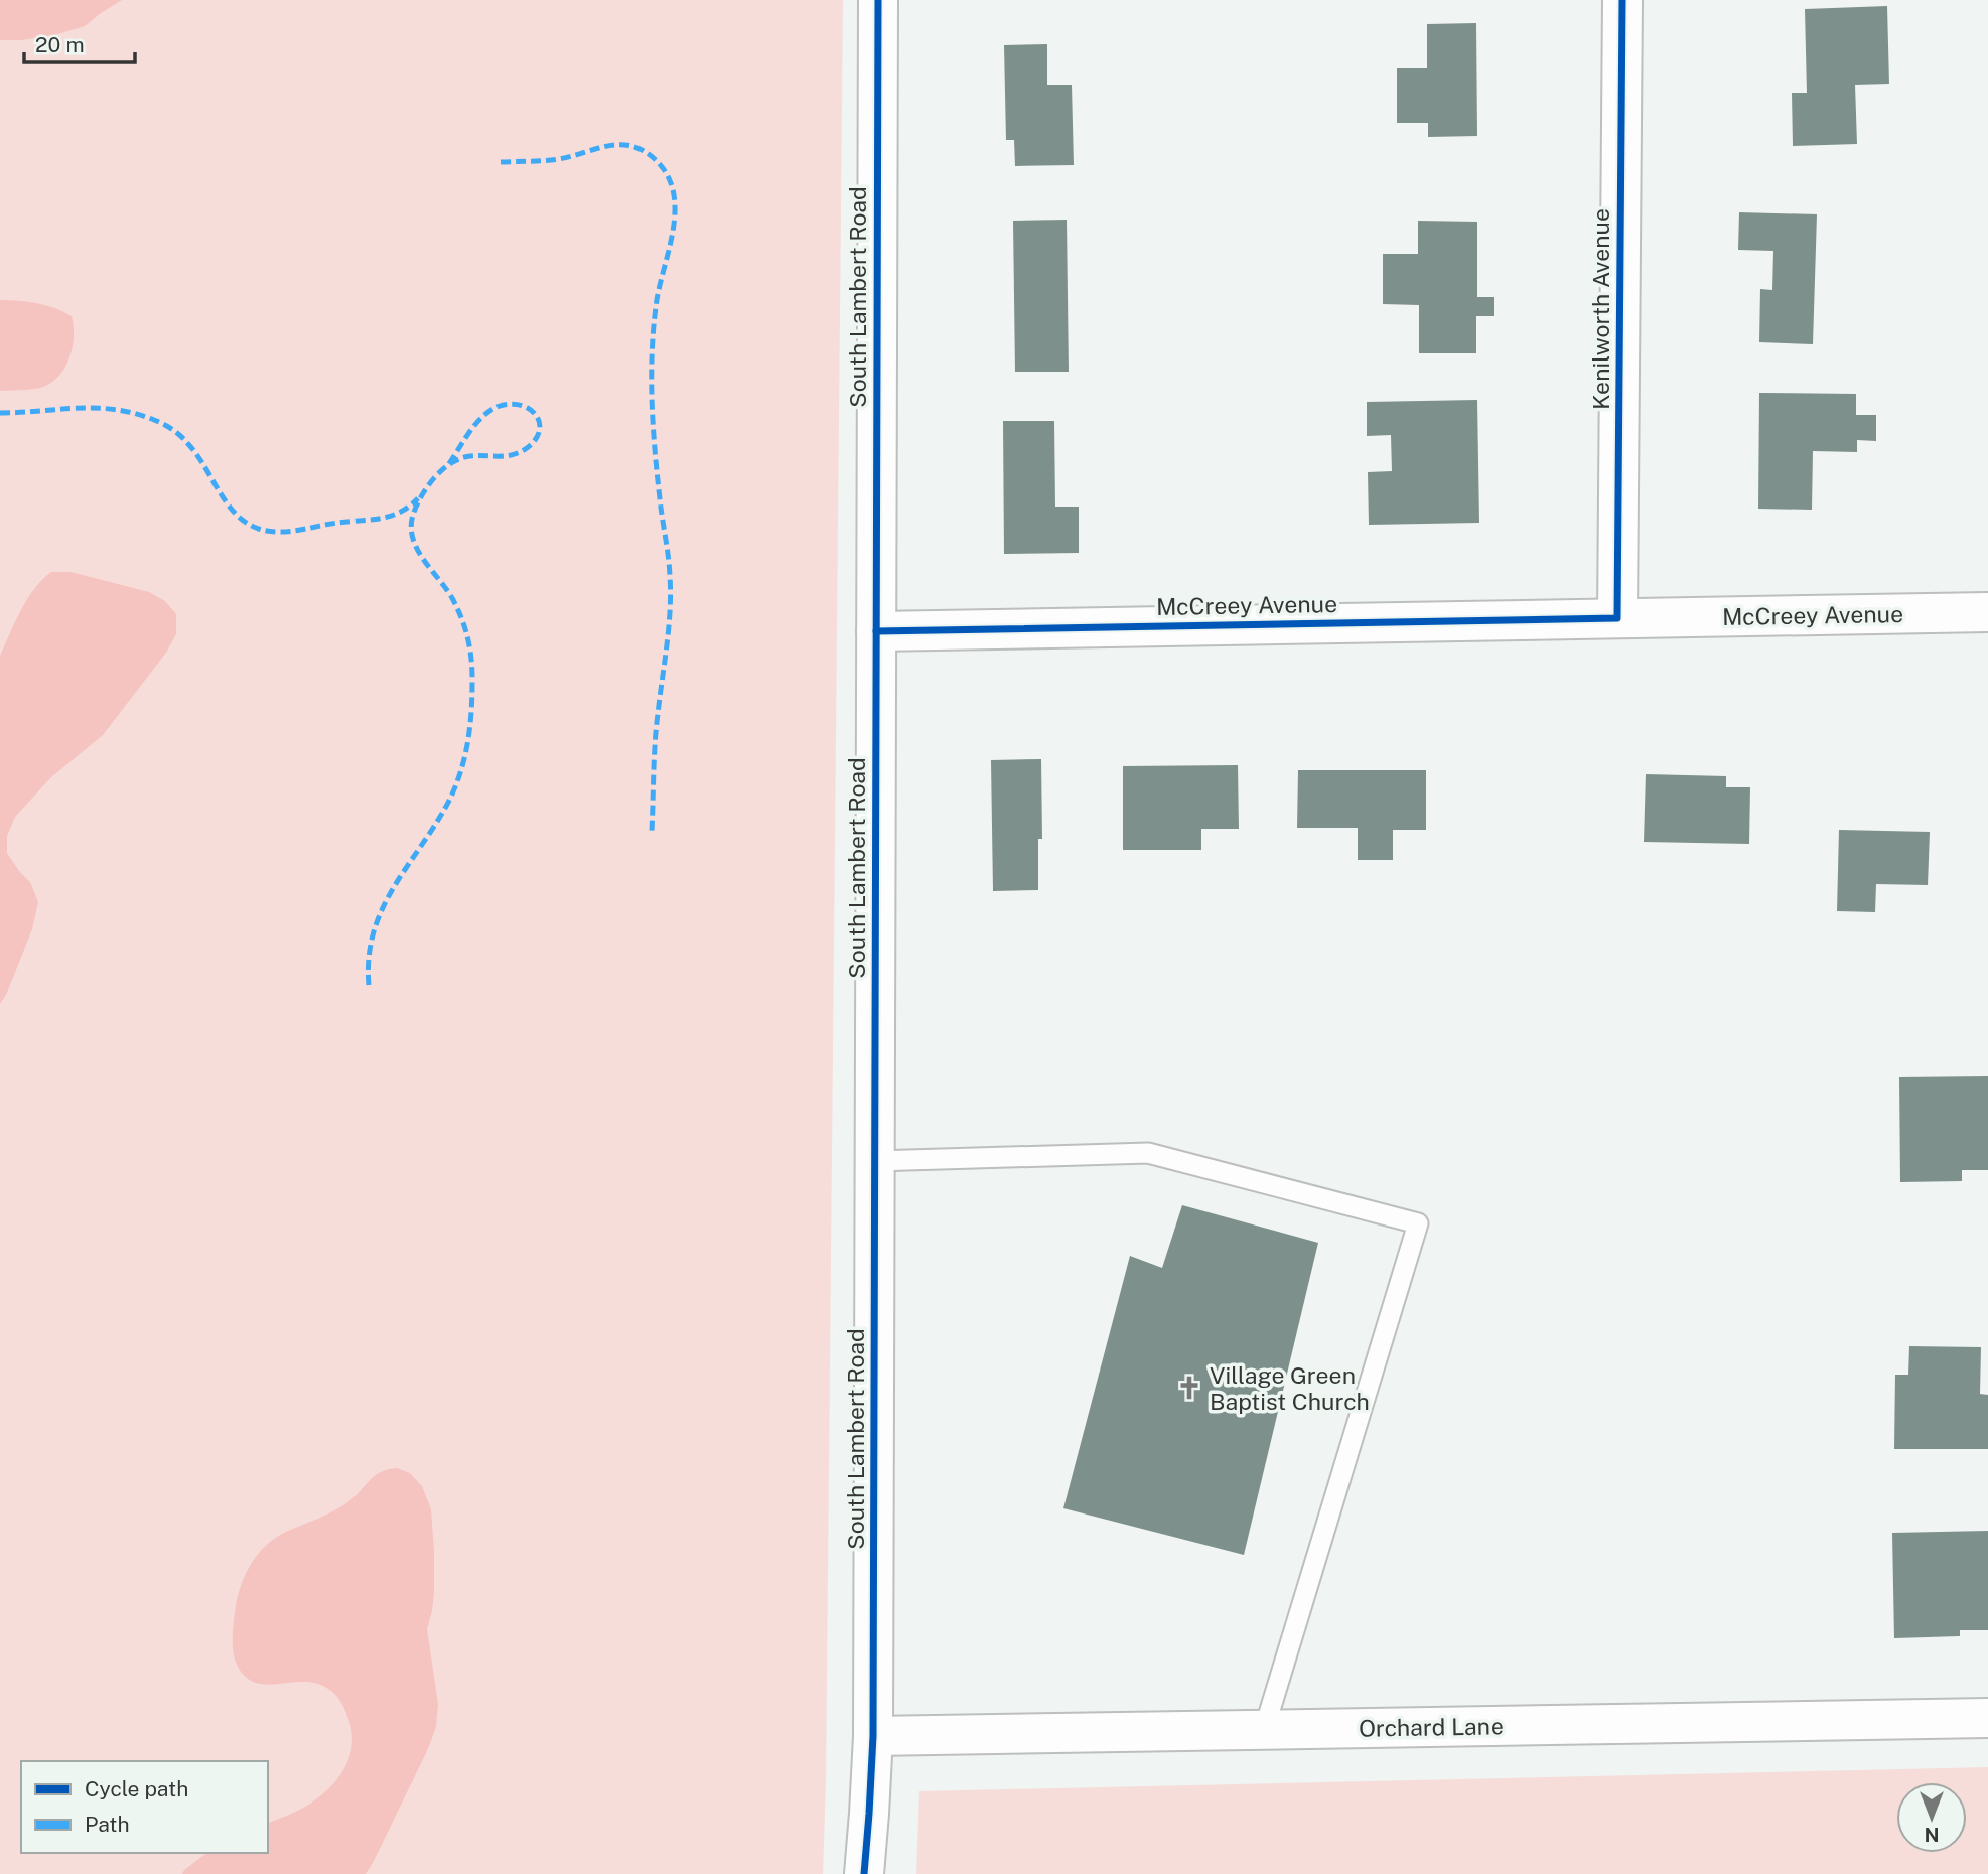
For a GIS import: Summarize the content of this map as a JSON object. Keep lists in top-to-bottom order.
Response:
{
  "streets": {
    "street": [
      "South Lambert Road",
      "Kenilworth Avenue",
      "McCreey Avenue",
      "Orchard Lane"
    ]
  },
  "crossings": [
    ["South Lambert Road", "McCreey Avenue"],
    ["South Lambert Road", "Orchard Lane"],
    ["Kenilworth Avenue", "McCreey Avenue"]
  ],
  "places": {
    "church": ["Village Green Baptist Church"]
  },
  "legend": ["Cycle path", "Path"],
  "scale_bar": "20 m",
  "north": "bottom"
}
